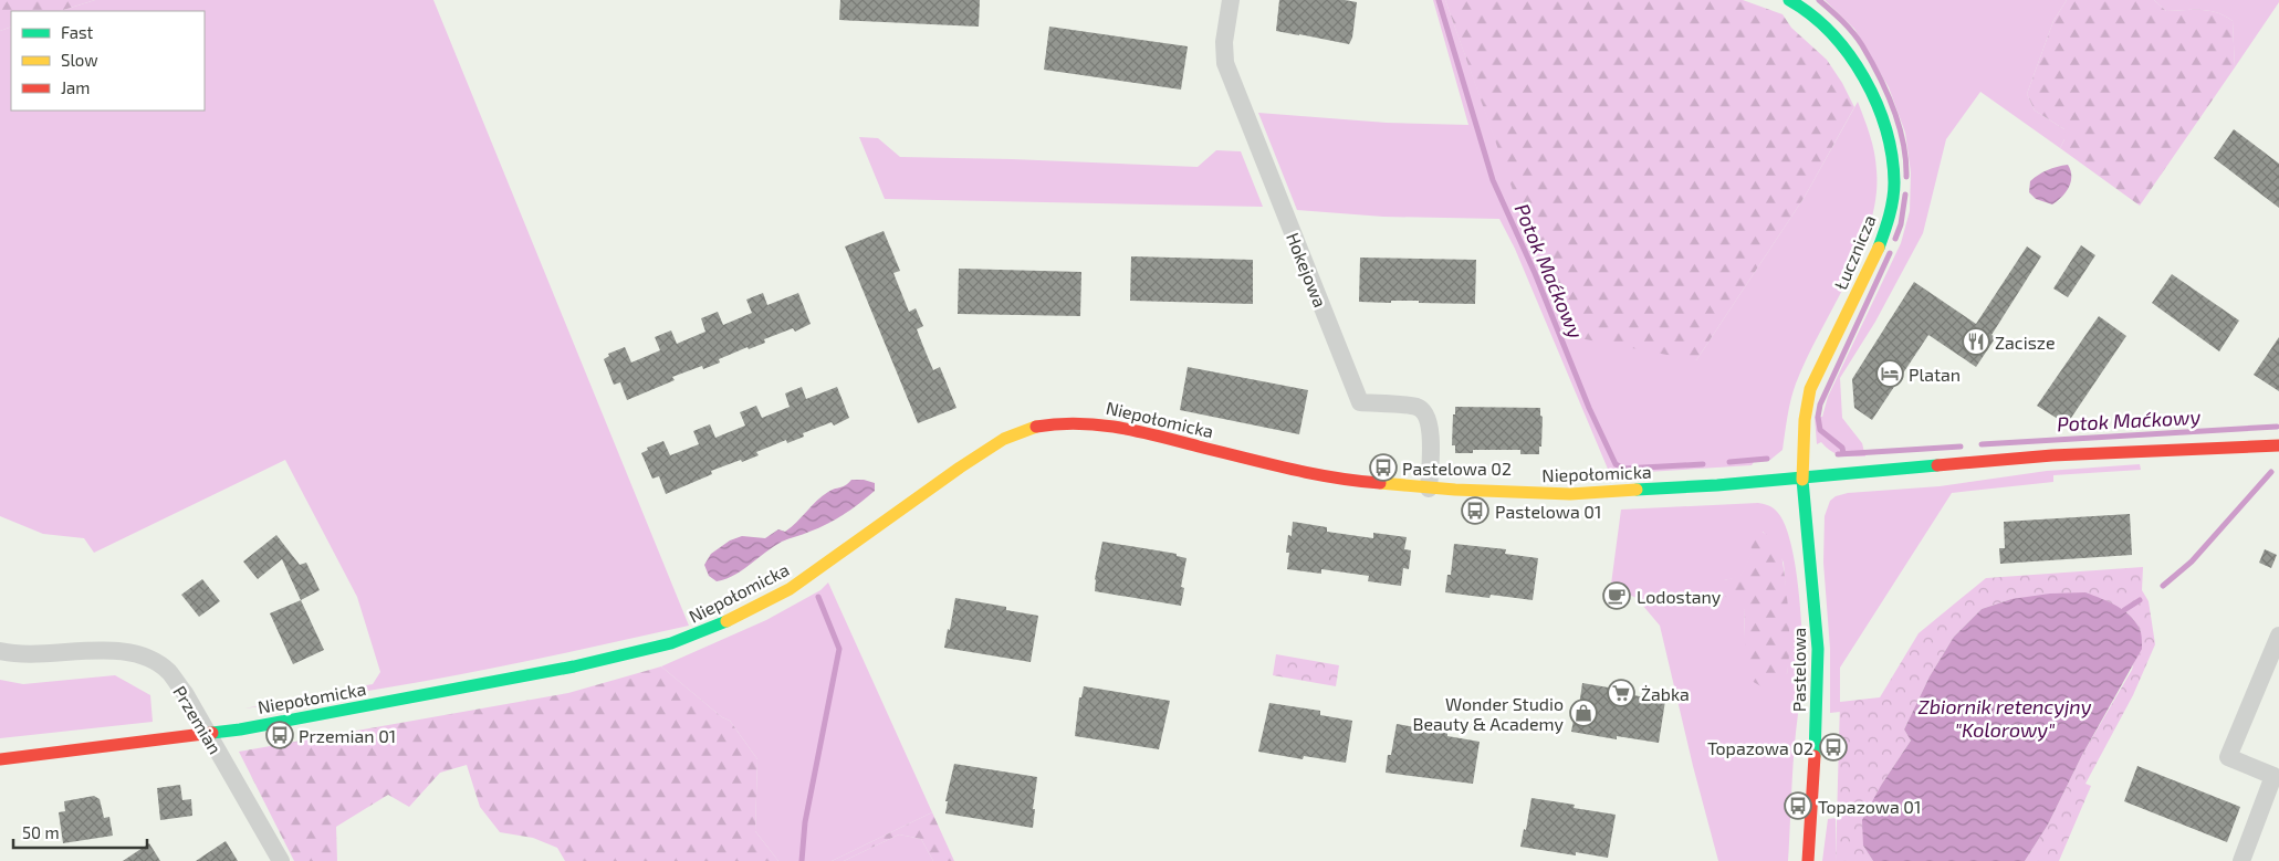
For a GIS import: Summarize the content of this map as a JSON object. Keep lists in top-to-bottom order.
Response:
{
  "streets": {
    "main road": ["Łucznicza", "Niepołomicka", "Pastelowa"],
    "street": ["Hokejowa", "Przemian"]
  },
  "crossings": [
    ["Łucznicza", "Niepołomicka"],
    ["Łucznicza", "Pastelowa"],
    ["Hokejowa", "Niepołomicka"],
    ["Niepołomicka", "Pastelowa"],
    ["Niepołomicka", "Przemian"]
  ],
  "water": ["Potok Maćkowy", "Zbiornik retencyjny \"Kolorowy\""],
  "places": {
    "restaurant": ["Zacisze"],
    "hotel": ["Platan"],
    "bus stop": [
      "Pastelowa 02",
      "Pastelowa 01",
      "Przemian 01",
      "Topazowa 02",
      "Topazowa 01"
    ],
    "cafe": ["Lodostany"],
    "supermarket": ["Żabka"],
    "shop": ["Wonder Studio Beauty & Academy"]
  },
  "legend": ["Fast", "Slow", "Jam"],
  "scale_bar": "50 m"
}
